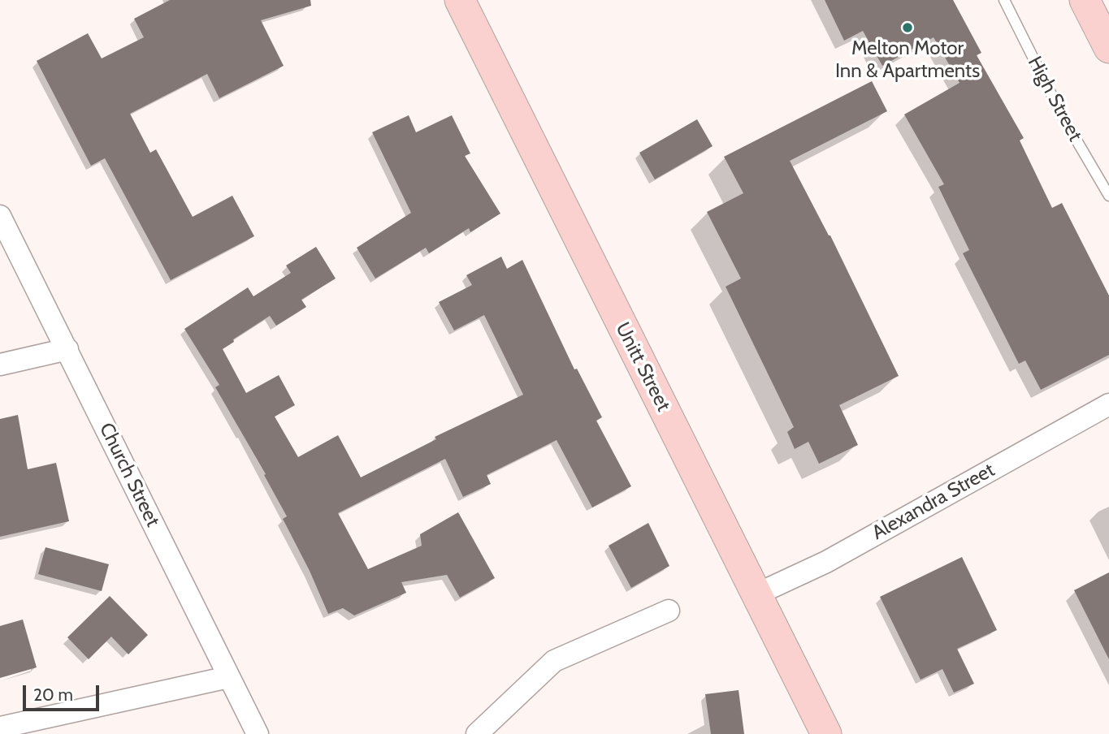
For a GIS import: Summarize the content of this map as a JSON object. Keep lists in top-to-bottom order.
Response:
{
  "streets": {
    "street": ["Unitt Street", "Church Street", "Alexandra Street"],
    "lane": ["High Street"]
  },
  "crossings": [
    ["Unitt Street", "Alexandra Street"]
  ],
  "places": ["Melton Motor Inn & Apartments"],
  "scale_bar": "20 m"
}
